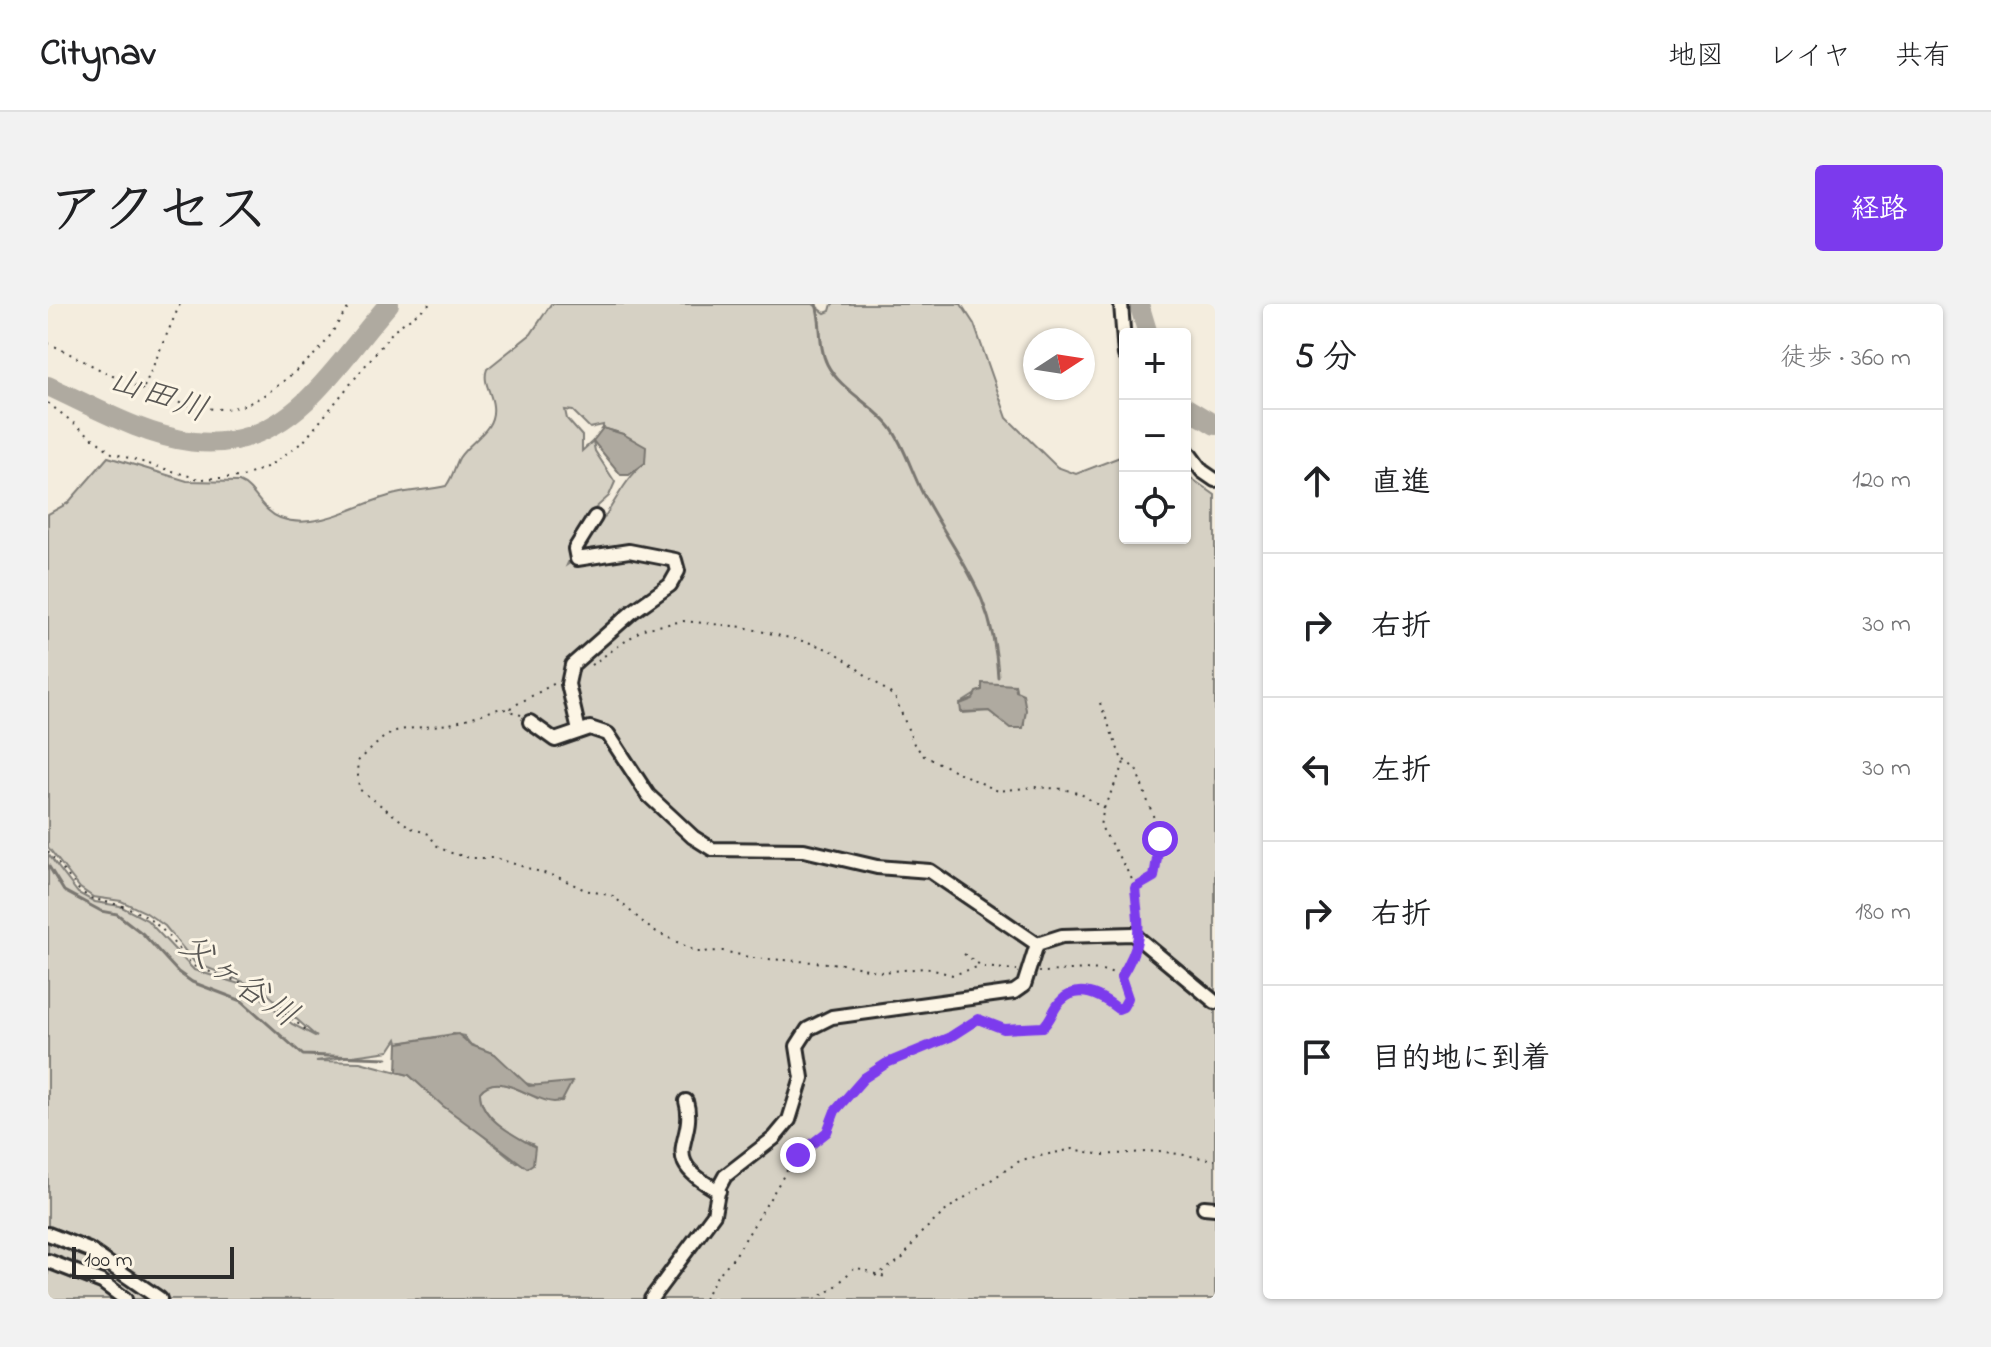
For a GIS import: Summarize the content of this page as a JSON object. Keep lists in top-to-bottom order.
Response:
{
  "water": ["山田川", "父ヶ谷川"],
  "scale_bar": "100 m",
  "north": "right",
  "page": {
    "header": "Citynav",
    "nav": ["地図", "レイヤ", "共有"],
    "title": "アクセス",
    "buttons": "経路",
    "heading": ["5 分", "徒歩 · 360 m"],
    "map_buttons": ["+", "−"],
    "list": [
      ["直進", "120 m"],
      ["右折", "30 m"],
      ["左折", "30 m"],
      ["右折", "180 m"],
      "目的地に到着"
    ],
    "scale": "100 m"
  }
}
